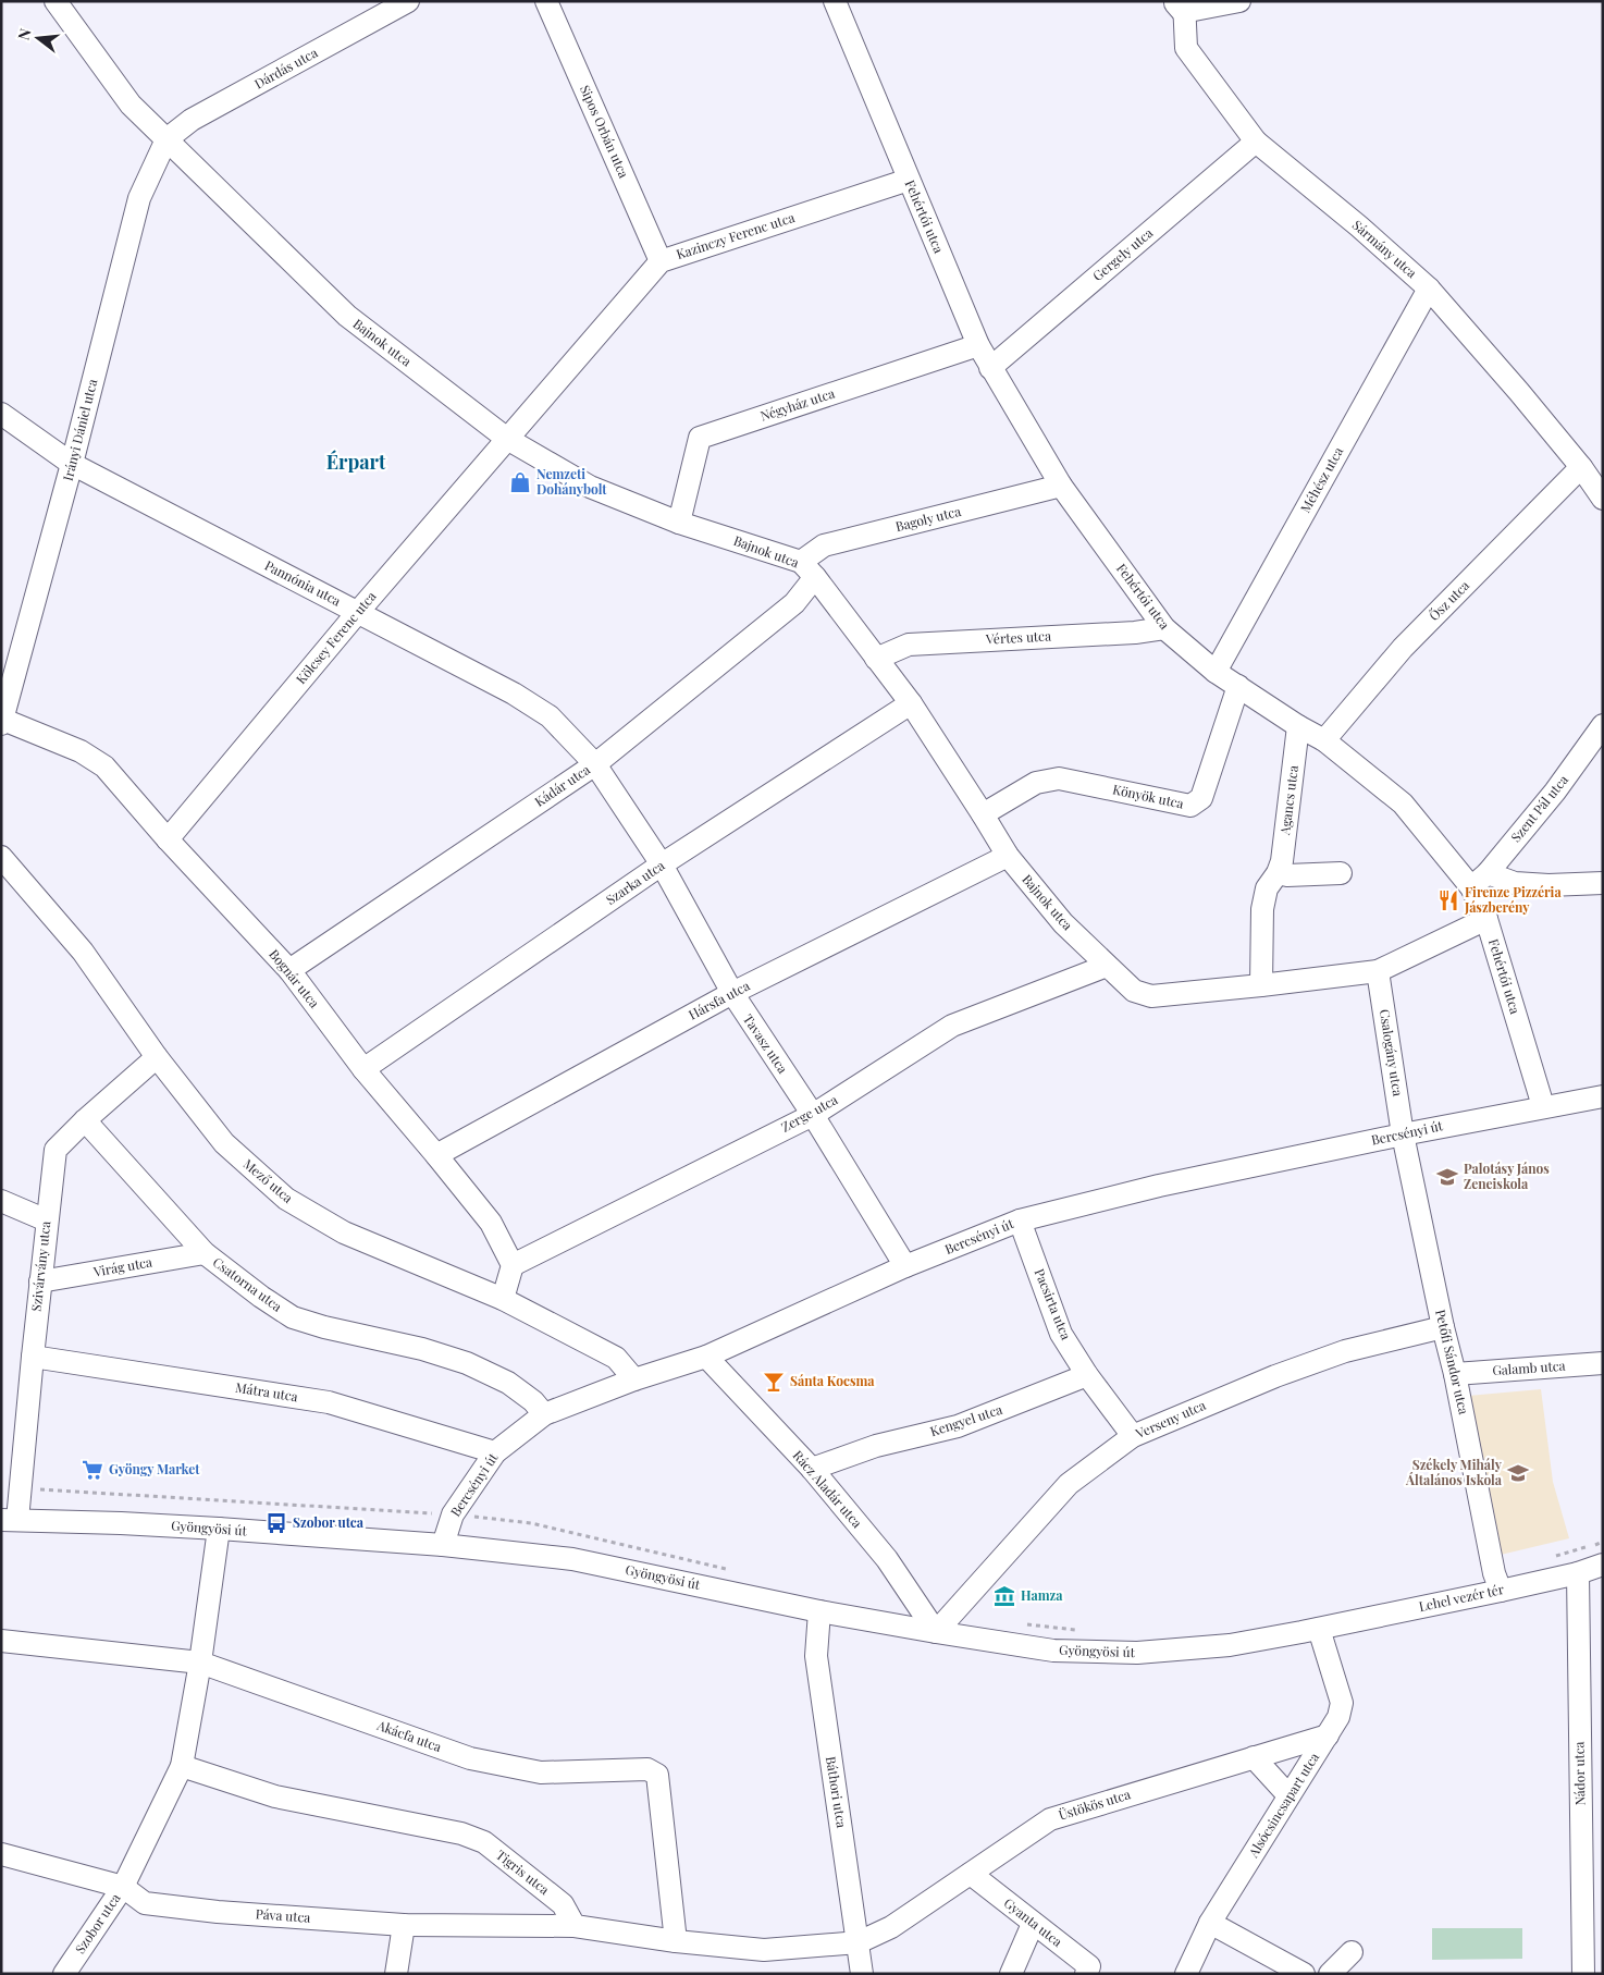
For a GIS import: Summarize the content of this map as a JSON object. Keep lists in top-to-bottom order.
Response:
{
  "streets": {
    "street": [
      "Dárdás utca",
      "Sipos Orbán utca",
      "Fehértói utca",
      "Kazinczy Ferenc utca",
      "Sármány utca",
      "Gergely utca",
      "Bajnok utca",
      "Négyház utca",
      "Irányi Dániel utca",
      "Méhész utca",
      "Bagoly utca",
      "Pannónia utca",
      "Ősz utca",
      "Kölcsey Ferenc utca",
      "Vértes utca",
      "Kádár utca",
      "Könyök utca",
      "Agancs utca",
      "Szent Pál utca",
      "Szarka utca",
      "Bognár utca",
      "Hársfa utca",
      "Tavasz utca",
      "Csalogány utca",
      "Zerge utca",
      "Bercsényi út",
      "Mező utca",
      "Szivárvány utca",
      "Virág utca",
      "Csatorna utca",
      "Pacsirta utca",
      "Petőfi Sándor utca",
      "Galamb utca",
      "Mátra utca",
      "Verseny utca",
      "Kengyel utca",
      "Rácz Aladár utca",
      "Gyöngyösi út",
      "Lehel vezér tér",
      "Akácfa utca",
      "Nádor utca",
      "Báthori utca",
      "Üstökös utca",
      "Alsócsincsapart utca",
      "Tigris utca",
      "Páva utca",
      "Gyanta utca",
      "Szobor utca"
    ]
  },
  "crossings": [
    ["Dárdás utca", "Bajnok utca"],
    ["Dárdás utca", "Irányi Dániel utca"],
    ["Sipos Orbán utca", "Kazinczy Ferenc utca"],
    ["Fehértói utca", "Kazinczy Ferenc utca"],
    ["Fehértói utca", "Gergely utca"],
    ["Fehértói utca", "Bajnok utca"],
    ["Fehértói utca", "Négyház utca"],
    ["Fehértói utca", "Méhész utca"],
    ["Fehértói utca", "Bagoly utca"],
    ["Fehértói utca", "Ősz utca"],
    ["Fehértói utca", "Vértes utca"],
    ["Fehértói utca", "Könyök utca"],
    ["Fehértói utca", "Agancs utca"],
    ["Fehértói utca", "Szent Pál utca"],
    ["Fehértói utca", "Bercsényi út"],
    ["Kazinczy Ferenc utca", "Bajnok utca"],
    ["Kazinczy Ferenc utca", "Kölcsey Ferenc utca"],
    ["Sármány utca", "Gergely utca"],
    ["Sármány utca", "Méhész utca"],
    ["Sármány utca", "Ősz utca"],
    ["Bajnok utca", "Négyház utca"],
    ["Bajnok utca", "Irányi Dániel utca"],
    ["Bajnok utca", "Bagoly utca"],
    ["Bajnok utca", "Kölcsey Ferenc utca"],
    ["Bajnok utca", "Vértes utca"],
    ["Bajnok utca", "Kádár utca"],
    ["Bajnok utca", "Könyök utca"],
    ["Bajnok utca", "Agancs utca"],
    ["Bajnok utca", "Szarka utca"],
    ["Bajnok utca", "Hársfa utca"],
    ["Bajnok utca", "Csalogány utca"],
    ["Bajnok utca", "Zerge utca"],
    ["Irányi Dániel utca", "Pannónia utca"],
    ["Irányi Dániel utca", "Bognár utca"],
    ["Bagoly utca", "Kádár utca"],
    ["Pannónia utca", "Kölcsey Ferenc utca"],
    ["Pannónia utca", "Kádár utca"],
    ["Pannónia utca", "Tavasz utca"],
    ["Kölcsey Ferenc utca", "Bognár utca"],
    ["Kádár utca", "Bognár utca"],
    ["Kádár utca", "Tavasz utca"],
    ["Szarka utca", "Bognár utca"],
    ["Szarka utca", "Tavasz utca"],
    ["Bognár utca", "Hársfa utca"],
    ["Bognár utca", "Zerge utca"],
    ["Hársfa utca", "Tavasz utca"],
    ["Tavasz utca", "Zerge utca"],
    ["Tavasz utca", "Bercsényi út"],
    ["Csalogány utca", "Bercsényi út"],
    ["Csalogány utca", "Petőfi Sándor utca"],
    ["Bercsényi út", "Mező utca"],
    ["Bercsényi út", "Csatorna utca"],
    ["Bercsényi út", "Pacsirta utca"],
    ["Bercsényi út", "Petőfi Sándor utca"],
    ["Bercsényi út", "Mátra utca"],
    ["Bercsényi út", "Rácz Aladár utca"],
    ["Bercsényi út", "Gyöngyösi út"],
    ["Mező utca", "Szivárvány utca"],
    ["Szivárvány utca", "Virág utca"],
    ["Szivárvány utca", "Csatorna utca"],
    ["Szivárvány utca", "Mátra utca"],
    ["Szivárvány utca", "Gyöngyösi út"],
    ["Virág utca", "Csatorna utca"],
    ["Pacsirta utca", "Verseny utca"],
    ["Pacsirta utca", "Kengyel utca"],
    ["Petőfi Sándor utca", "Galamb utca"],
    ["Petőfi Sándor utca", "Verseny utca"],
    ["Petőfi Sándor utca", "Lehel vezér tér"],
    ["Verseny utca", "Rácz Aladár utca"],
    ["Verseny utca", "Gyöngyösi út"],
    ["Kengyel utca", "Rácz Aladár utca"],
    ["Rácz Aladár utca", "Gyöngyösi út"],
    ["Gyöngyösi út", "Lehel vezér tér"],
    ["Gyöngyösi út", "Báthori utca"],
    ["Gyöngyösi út", "Alsócsincsapart utca"],
    ["Gyöngyösi út", "Szobor utca"],
    ["Lehel vezér tér", "Nádor utca"],
    ["Lehel vezér tér", "Alsócsincsapart utca"],
    ["Akácfa utca", "Szobor utca"],
    ["Báthori utca", "Üstökös utca"],
    ["Üstökös utca", "Alsócsincsapart utca"],
    ["Üstökös utca", "Gyanta utca"],
    ["Tigris utca", "Páva utca"],
    ["Tigris utca", "Szobor utca"],
    ["Páva utca", "Szobor utca"]
  ],
  "districts": ["Érpart"],
  "places": {
    "shop": ["Nemzeti Dohánybolt"],
    "restaurant": ["Firenze Pizzéria Jászberény"],
    "school or university": ["Palotásy János Zeneiskola", "Székely Mihály Általános Iskola"],
    "bar": ["Sánta Kocsma"],
    "supermarket": ["Gyöngy Market"],
    "bus stop": ["Szobor utca"],
    "museum": ["Hamza"]
  },
  "north": "left"
}
